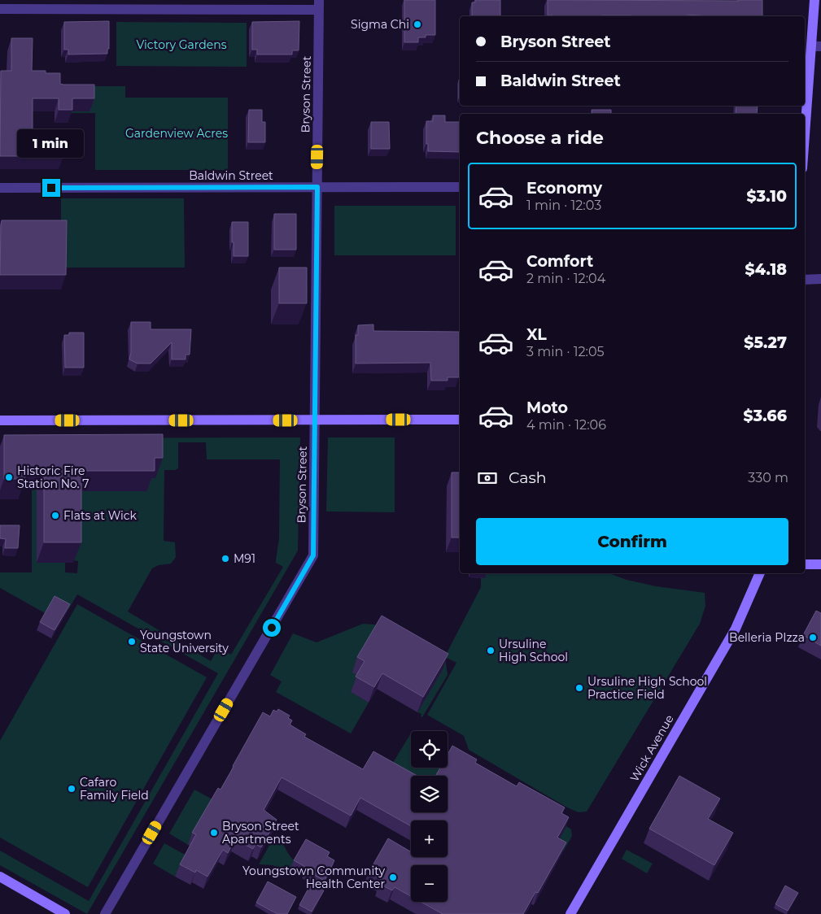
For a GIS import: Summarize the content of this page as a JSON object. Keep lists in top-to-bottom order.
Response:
{
  "streets": {
    "street": ["Bryson Street", "Baldwin Street", "Wick Avenue"]
  },
  "crossings": [
    ["Bryson Street", "Baldwin Street"]
  ],
  "parks": ["Victory Gardens", "Gardenview Acres"],
  "places": [
    "Sigma Chi",
    "Historic Fire Station No. 7",
    "Flats at Wick",
    "M91",
    "Belleria PIzza",
    "Youngstown State University",
    "Ursuline High School",
    "Ursuline High School Practice Field",
    "Cafaro Family Field",
    "Bryson Street Apartments",
    "Youngstown Community Health Center"
  ],
  "page": {
    "banner": ["Bryson Street", "Baldwin Street"],
    "heading": "Choose a ride",
    "bubble": "1 min",
    "list": [
      {
        "name": "Economy",
        "note": "1 min · 12:03",
        "value": "$3.10"
      },
      {
        "name": "Comfort",
        "note": "2 min · 12:04",
        "value": "$4.18"
      },
      {
        "name": "XL",
        "note": "3 min · 12:05",
        "value": "$5.27"
      },
      {
        "name": "Moto",
        "note": "4 min · 12:06",
        "value": "$3.66"
      }
    ],
    "pay": ["Cash", "330 m"],
    "buttons": "Confirm",
    "map_buttons": ["+", "−"]
  }
}
